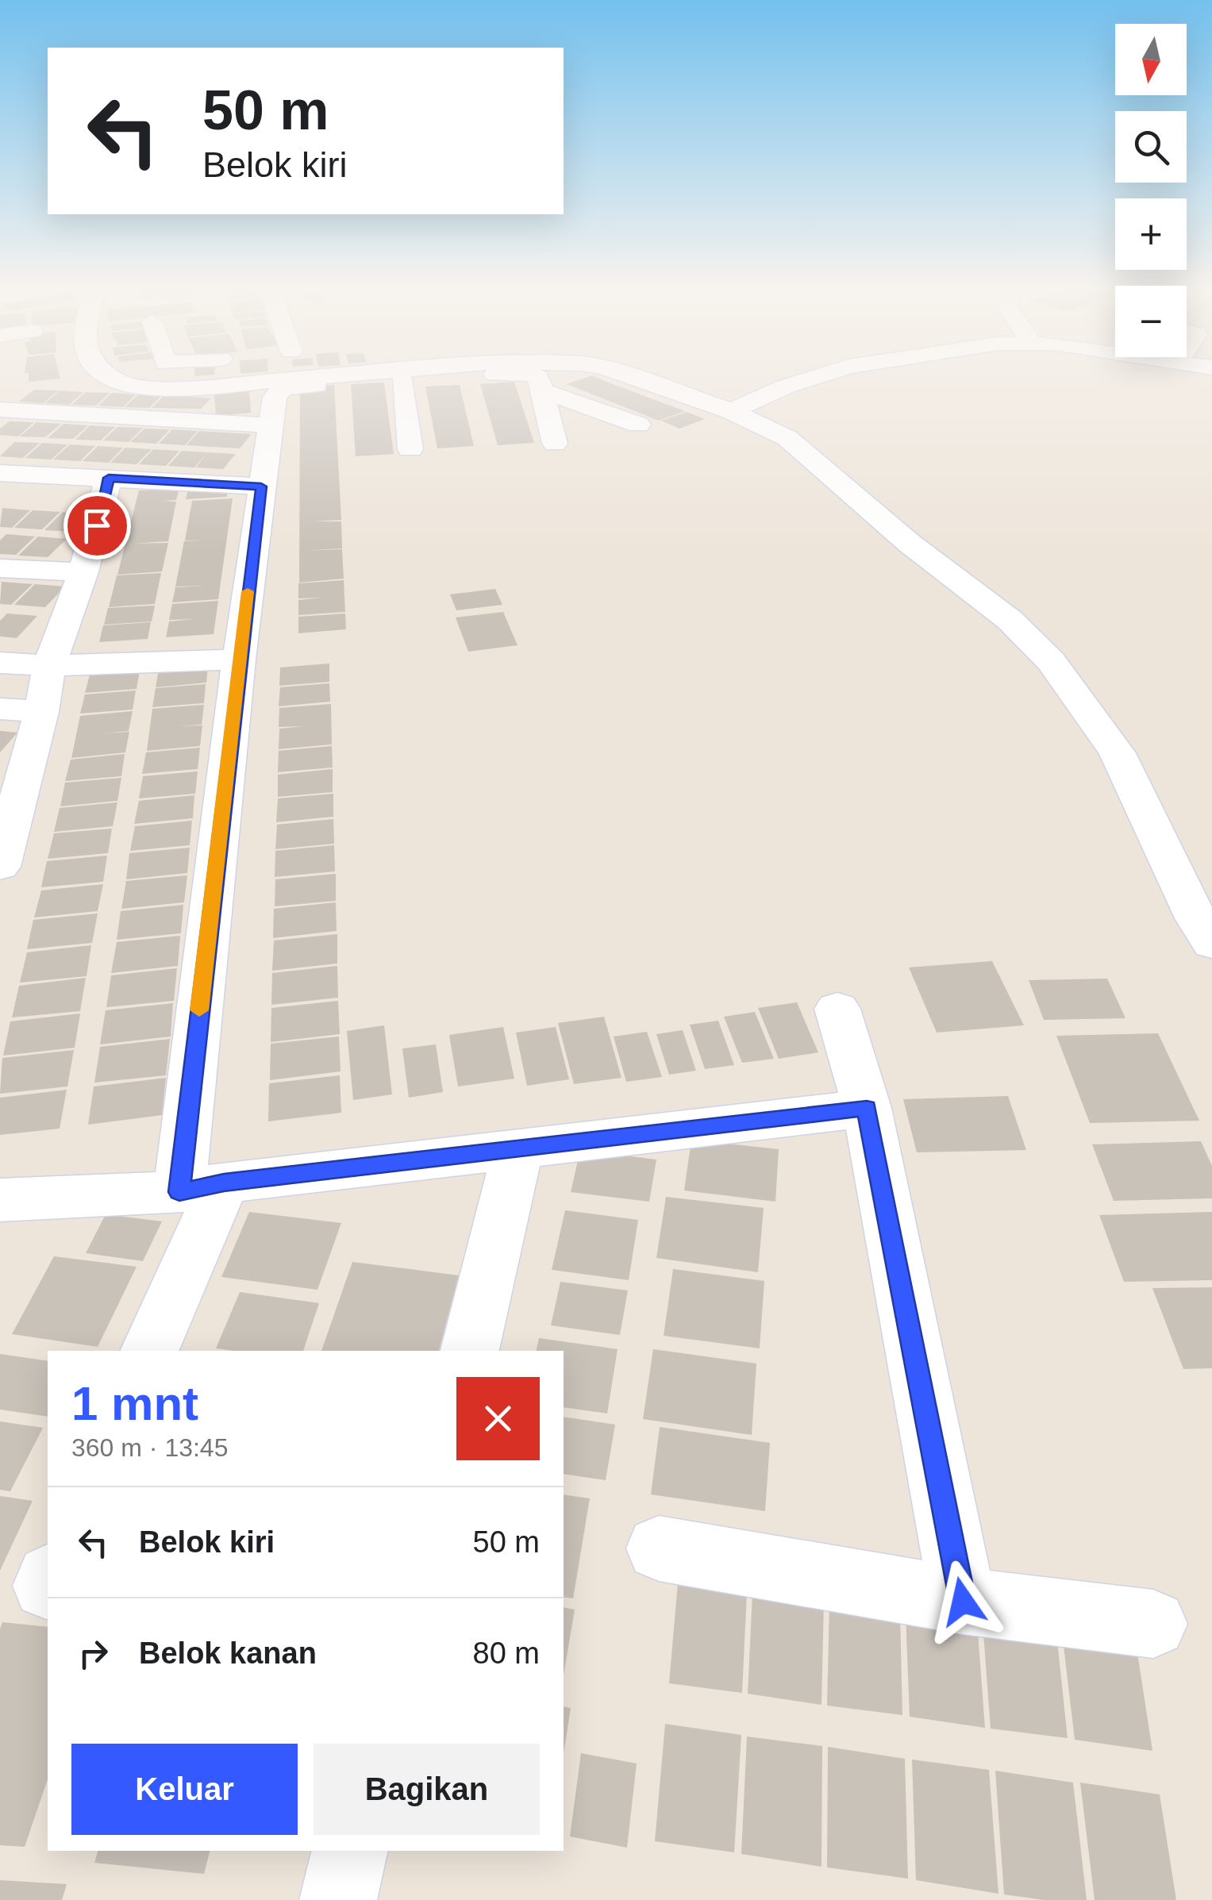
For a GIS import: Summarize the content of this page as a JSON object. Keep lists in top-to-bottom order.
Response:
{
  "north": "bottom",
  "page": {
    "map_buttons": ["+", "−"],
    "turn": ["50 m", "Belok kiri"],
    "heading": ["1 mnt", "360 m · 13:45"],
    "list": [
      {
        "name": "Belok kiri",
        "value": "50 m"
      },
      {
        "name": "Belok kanan",
        "value": "80 m"
      }
    ],
    "buttons": ["Keluar", "Bagikan"]
  }
}
